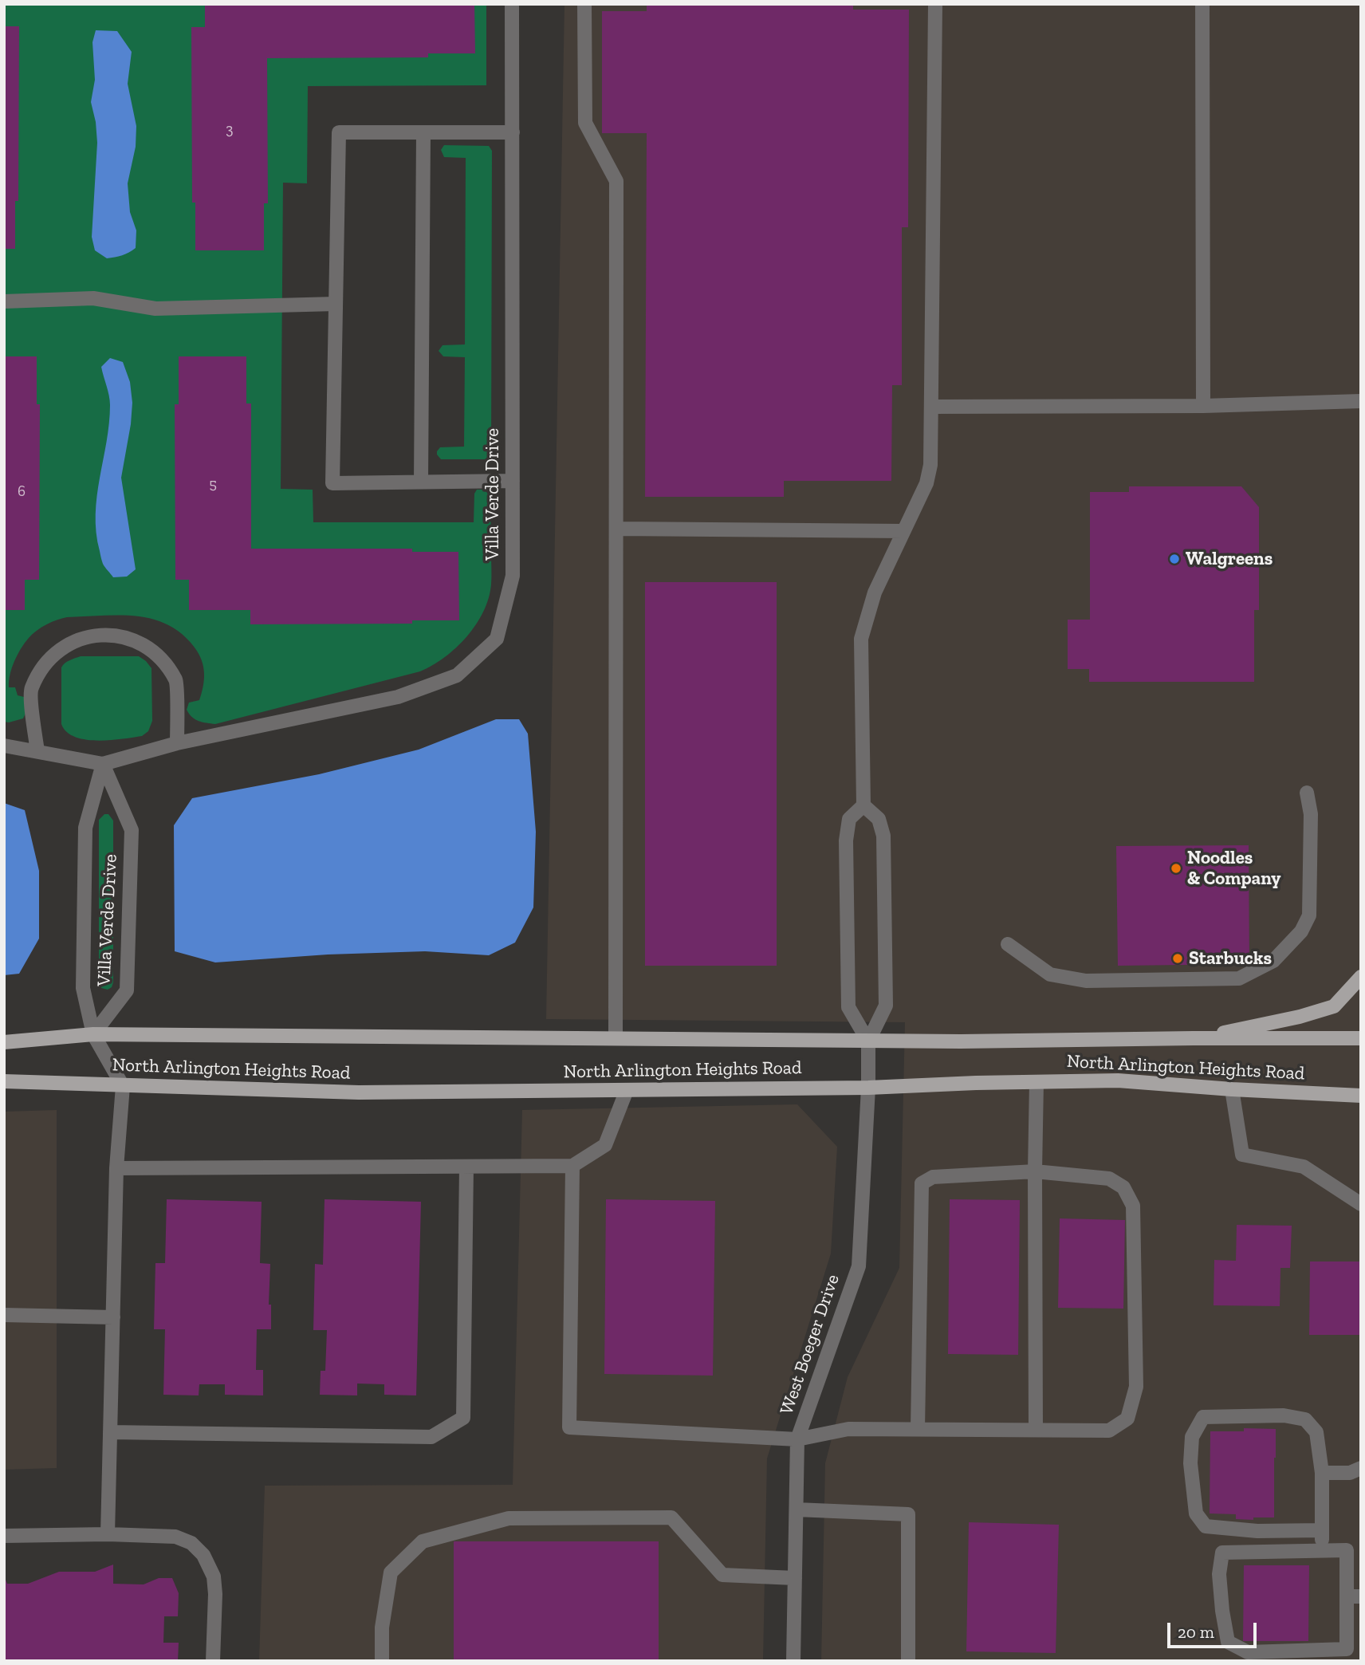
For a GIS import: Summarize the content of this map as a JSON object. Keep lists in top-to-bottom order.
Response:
{
  "streets": {
    "main road": ["North Arlington Heights Road"],
    "street": ["Villa Verde Drive", "West Boeger Drive"]
  },
  "crossings": [
    ["Villa Verde Drive", "North Arlington Heights Road"],
    ["North Arlington Heights Road", "West Boeger Drive"]
  ],
  "places": ["Walgreens", "Noodles & Company", "Starbucks"],
  "house_numbers": ["3", "5", "6"],
  "scale_bar": "20 m"
}
